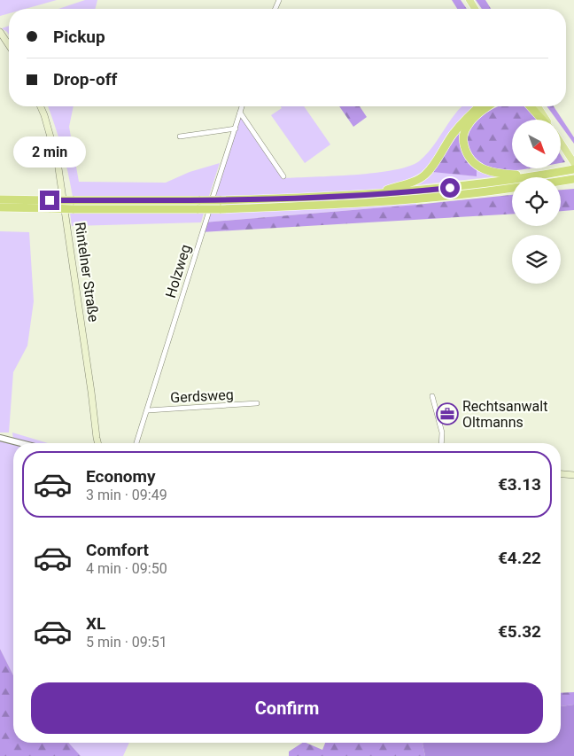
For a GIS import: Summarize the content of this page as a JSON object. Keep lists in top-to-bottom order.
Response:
{
  "streets": {
    "main road": ["Rintelner Straße"],
    "street": ["Holzweg", "Gerdsweg"]
  },
  "crossings": [
    ["Holzweg", "Gerdsweg"]
  ],
  "places": {
    "office": ["Rechtsanwalt Oltmanns"]
  },
  "north": "bottom right",
  "page": {
    "banner": ["Pickup", "Drop-off"],
    "bubble": "2 min",
    "list": [
      {
        "name": "Economy",
        "note": "3 min · 09:49",
        "value": "€3.13"
      },
      {
        "name": "Comfort",
        "note": "4 min · 09:50",
        "value": "€4.22"
      },
      {
        "name": "XL",
        "note": "5 min · 09:51",
        "value": "€5.32"
      }
    ],
    "buttons": "Confirm"
  }
}
